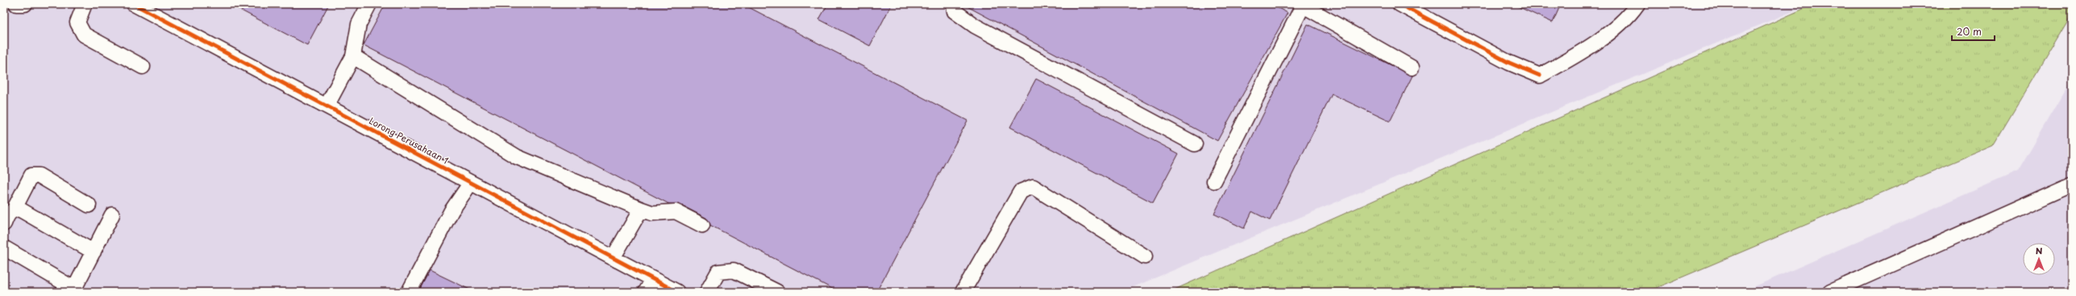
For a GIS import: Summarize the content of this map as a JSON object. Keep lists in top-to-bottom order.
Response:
{
  "streets": {
    "street": ["Lorong Perusahaan 1"]
  },
  "scale_bar": "20 m",
  "north": "top"
}
